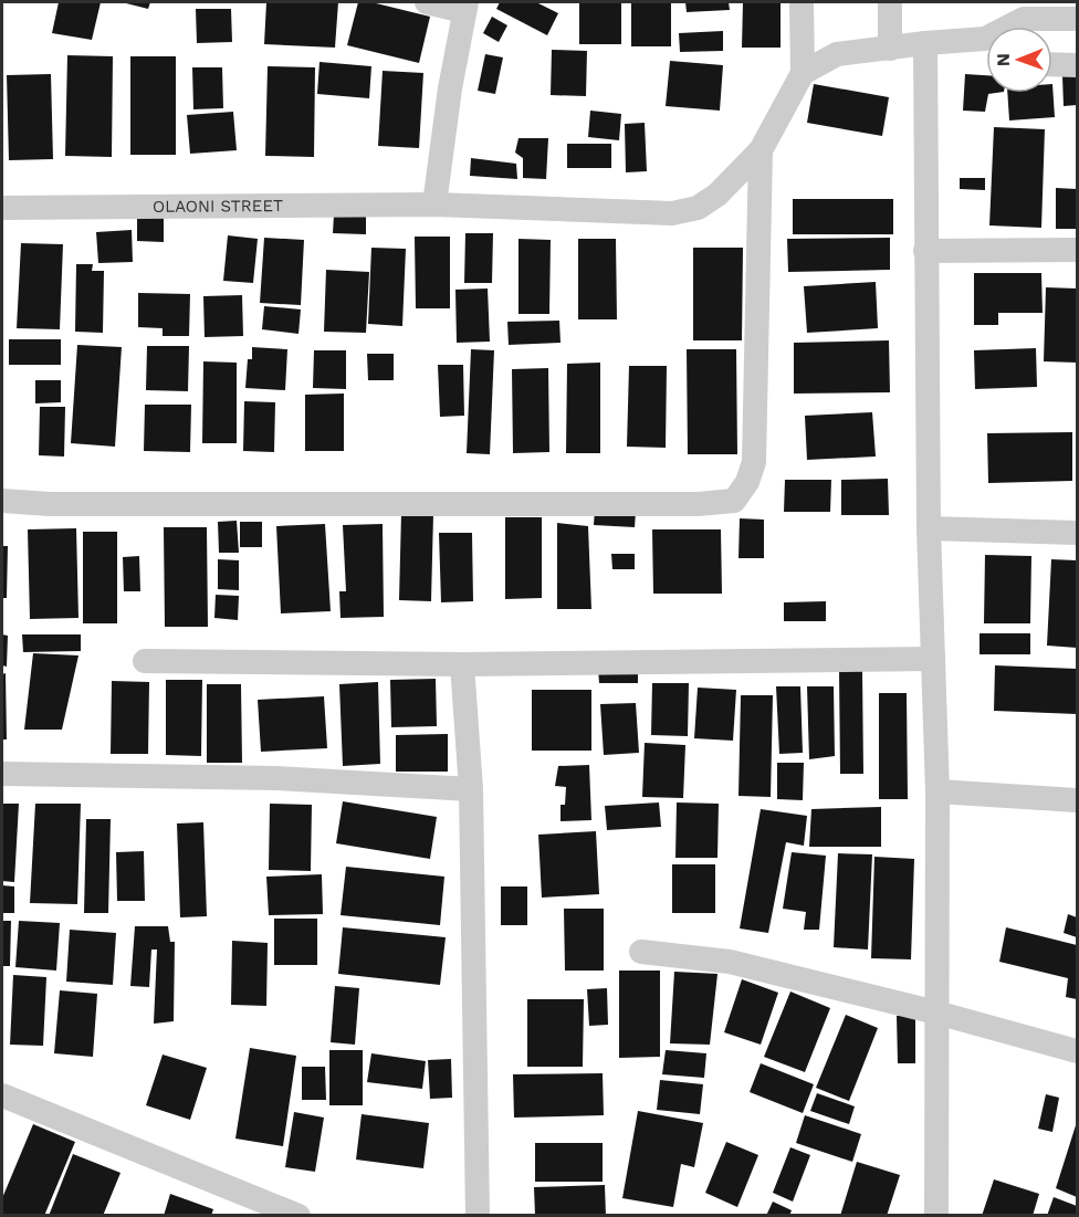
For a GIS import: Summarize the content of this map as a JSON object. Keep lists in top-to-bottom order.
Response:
{
  "streets": {
    "street": ["OLAONI STREET"]
  },
  "north": "left"
}
